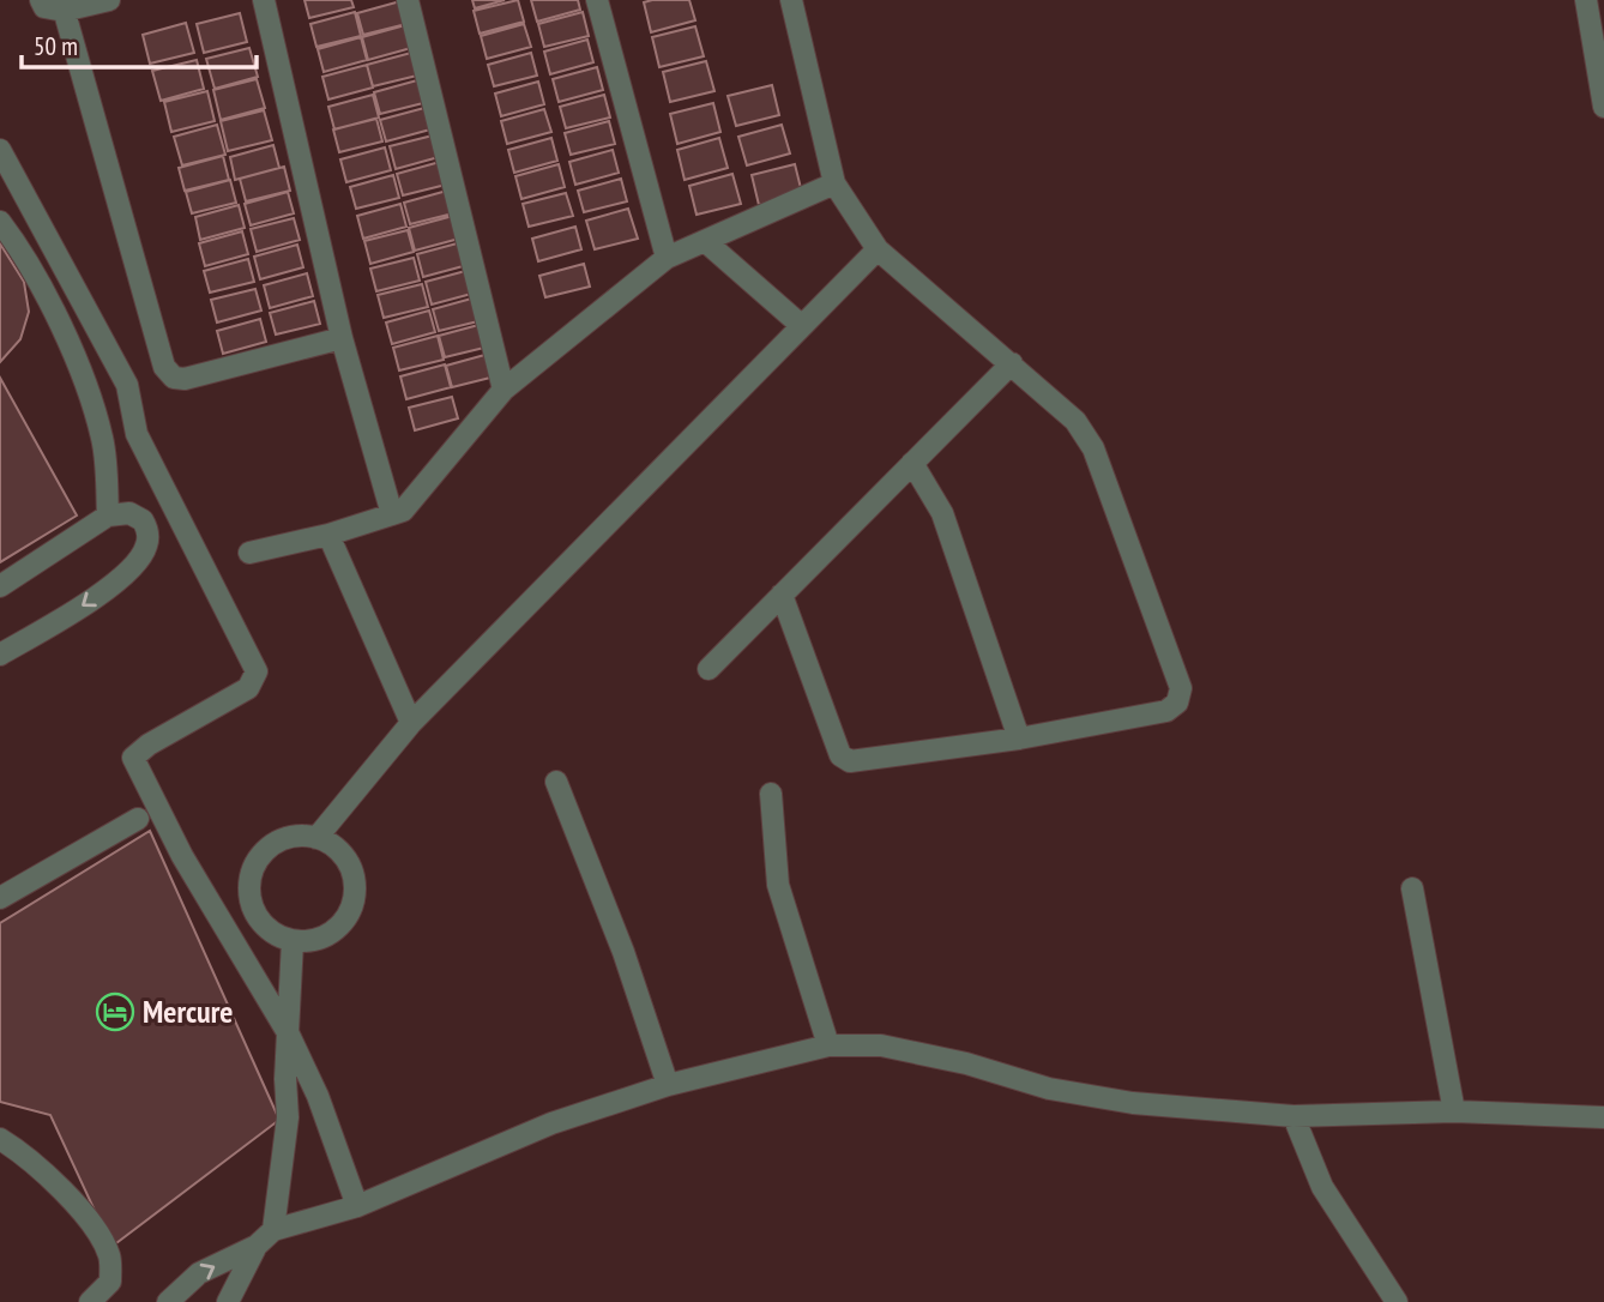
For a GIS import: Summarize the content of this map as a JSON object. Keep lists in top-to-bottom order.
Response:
{
  "places": {
    "hotel": ["Mercure"]
  },
  "scale_bar": "50 m"
}
